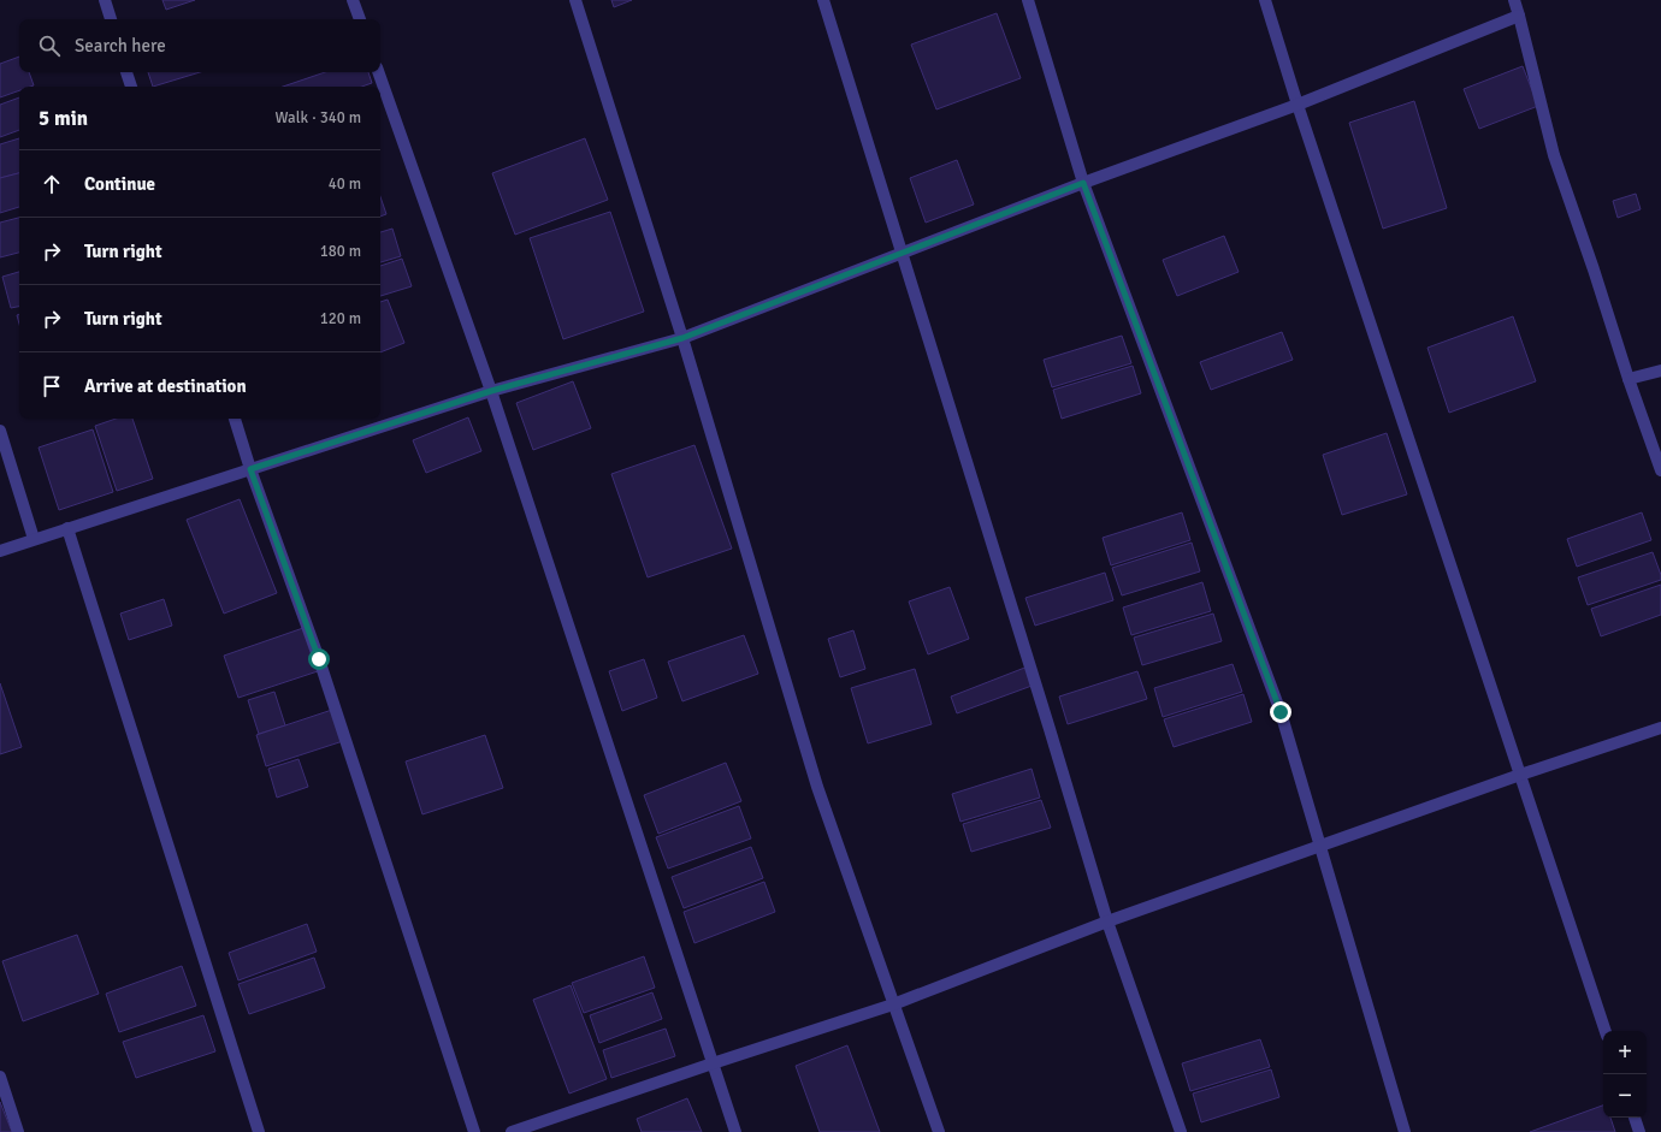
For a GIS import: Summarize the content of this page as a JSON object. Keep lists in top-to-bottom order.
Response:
{
  "page": {
    "search": "Search here",
    "heading": ["5 min", "Walk · 340 m"],
    "list": [
      ["Continue", "40 m"],
      ["Turn right", "180 m"],
      ["Turn right", "120 m"],
      "Arrive at destination"
    ],
    "map_buttons": ["+", "−"]
  }
}
